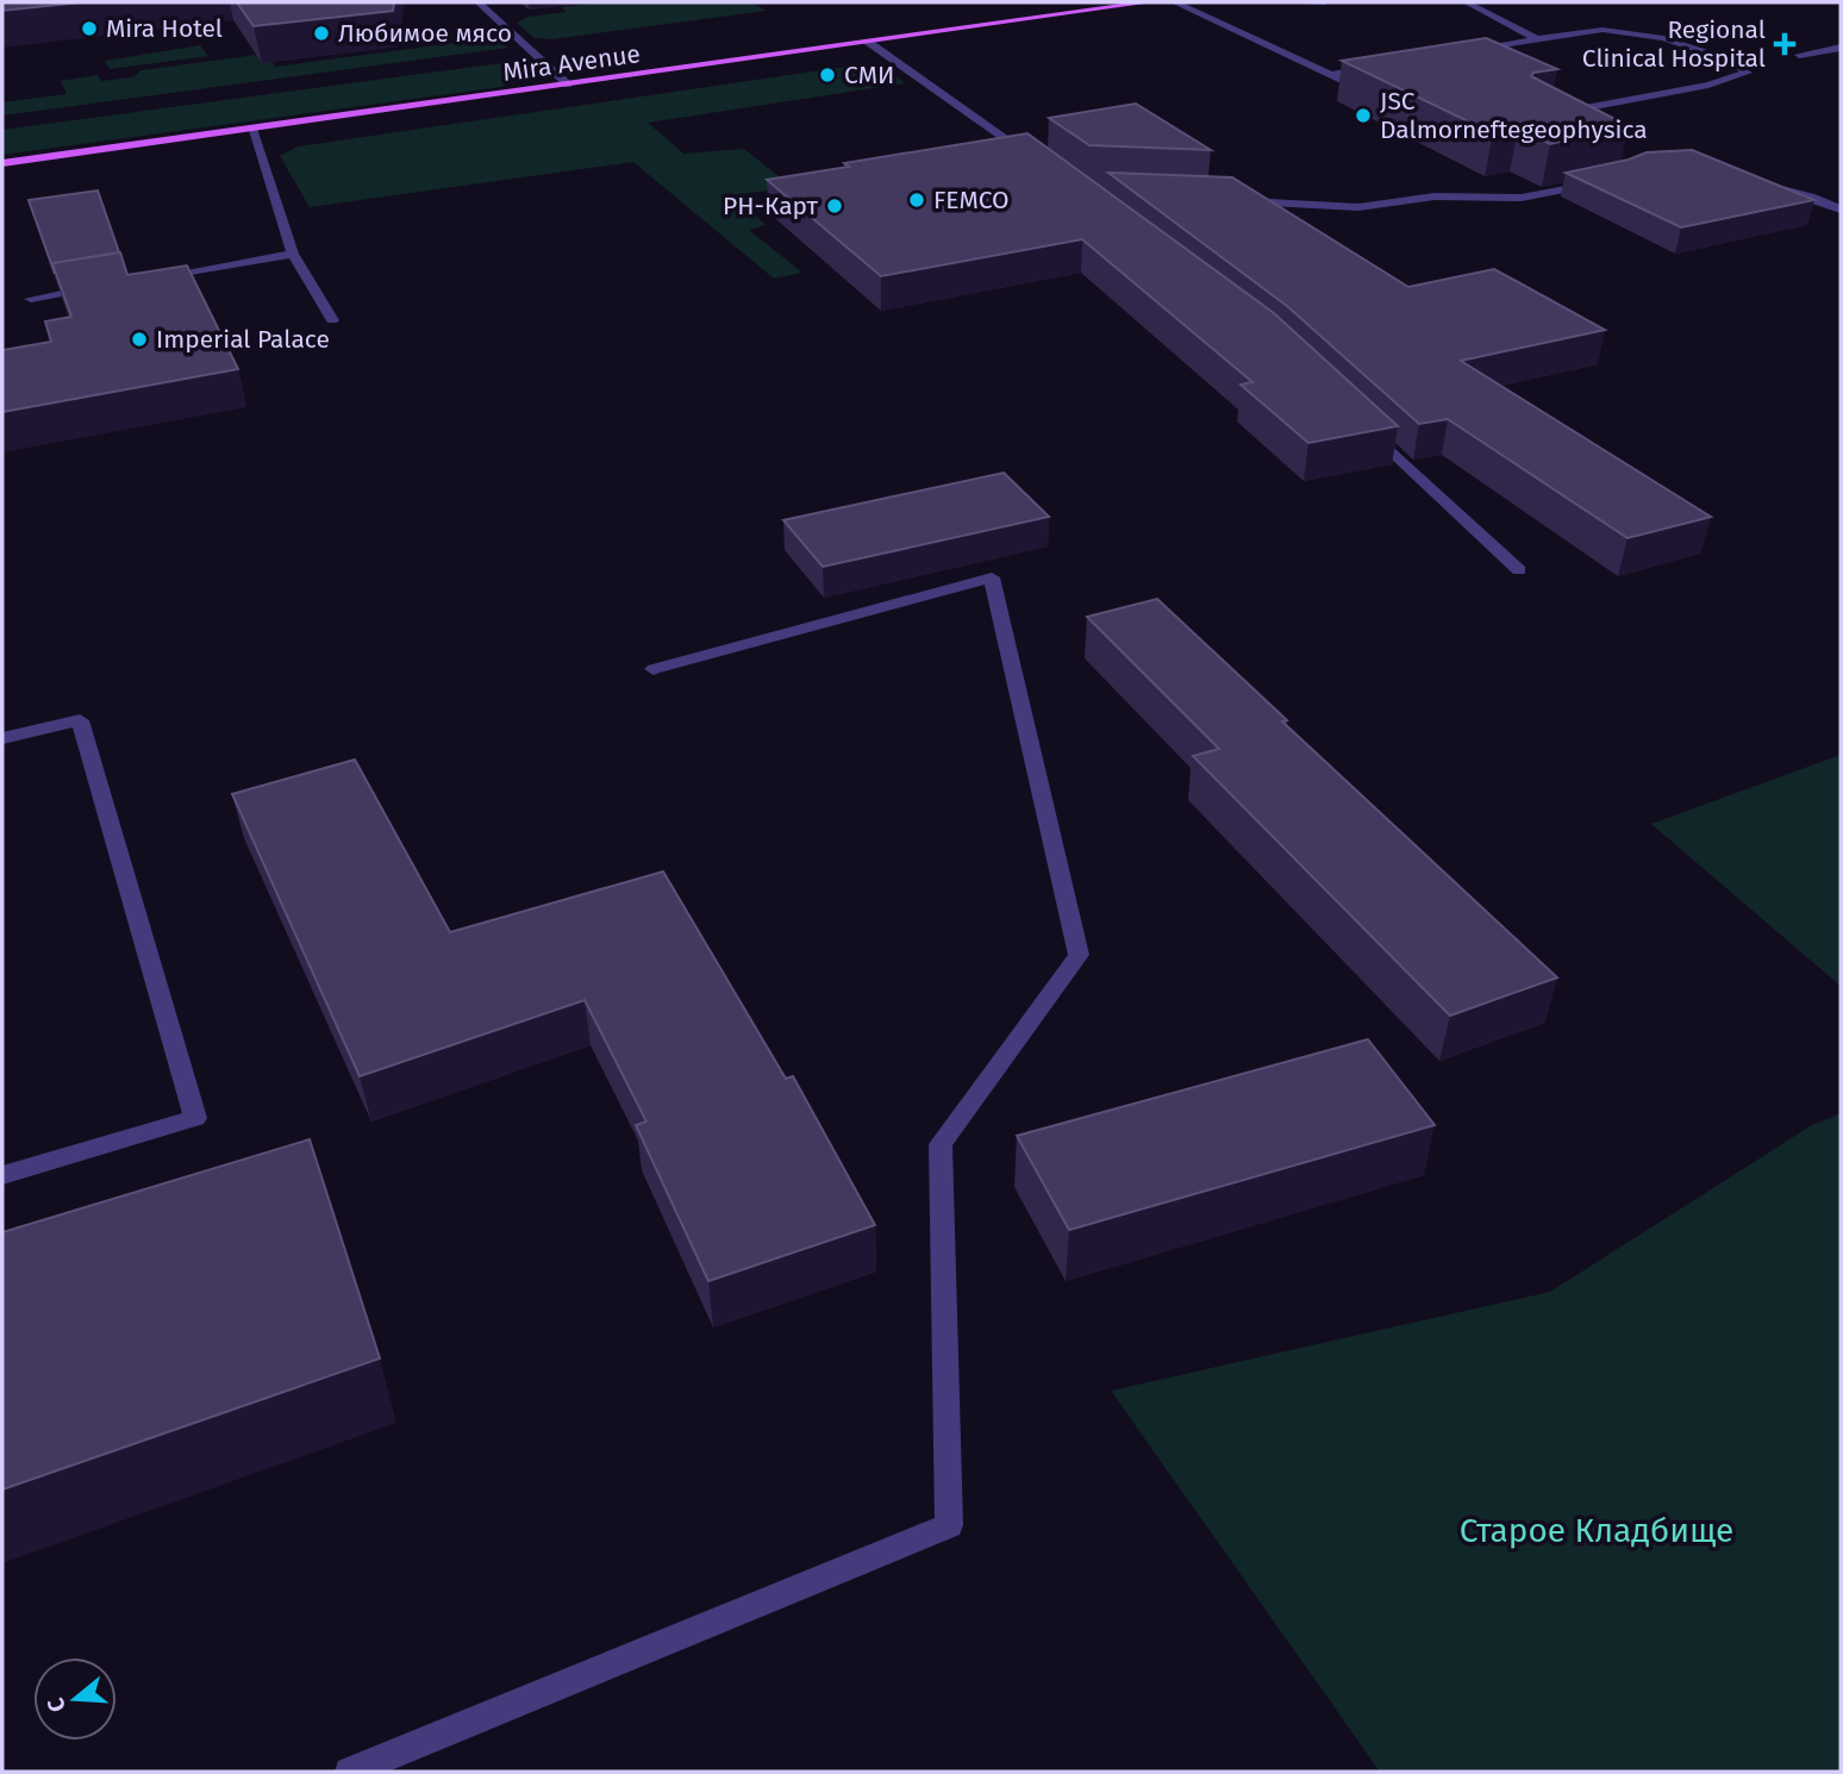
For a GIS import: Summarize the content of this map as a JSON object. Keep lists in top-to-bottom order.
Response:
{
  "streets": {
    "main road": ["Mira Avenue"]
  },
  "parks": ["Старое Кладбище"],
  "places": {
    "other": [
      "Mira Hotel",
      "Любимое мясо",
      "СМИ",
      "JSC Dalmorneftegeophysica",
      "FEMCO",
      "РН-Карт",
      "Imperial Palace"
    ],
    "health": ["Regional Clinical Hospital"]
  },
  "north": "left"
}
